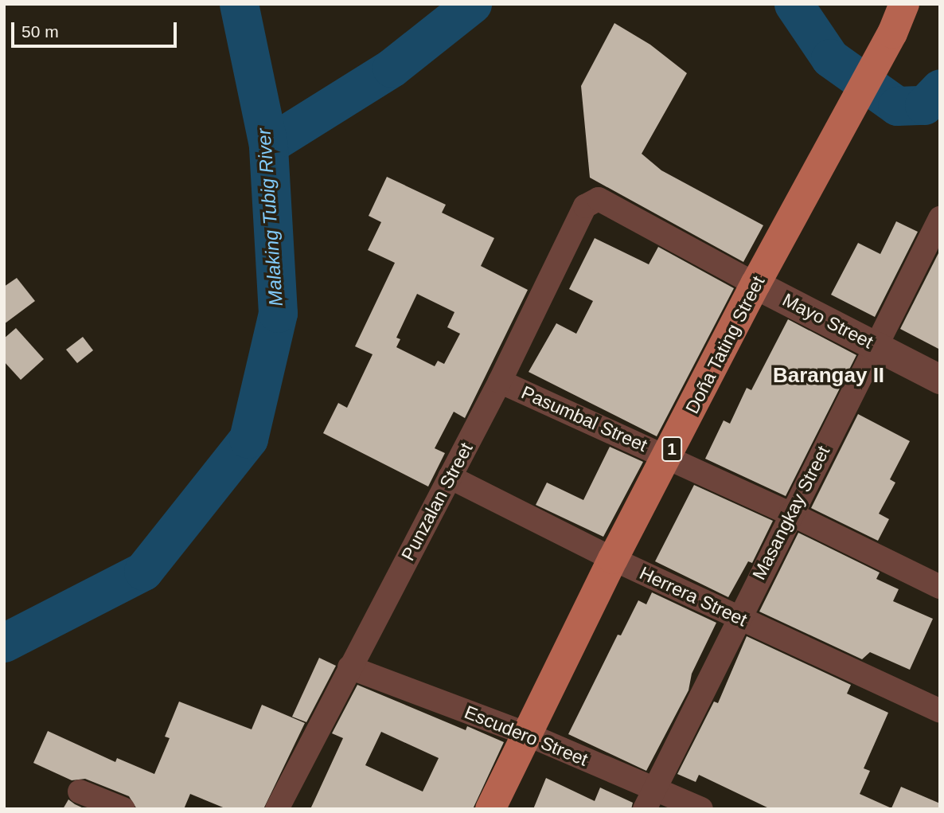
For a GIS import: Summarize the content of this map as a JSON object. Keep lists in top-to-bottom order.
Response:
{
  "streets": {
    "main road": ["Doña Tating Street", "1"],
    "street": [
      "Mayo Street",
      "Pasumbal Street",
      "Punzalan Street",
      "Masangkay Street",
      "Herrera Street",
      "Escudero Street"
    ]
  },
  "crossings": [
    ["Mayo Street", "Doña Tating Street"],
    ["Mayo Street", "Punzalan Street"],
    ["Mayo Street", "Masangkay Street"],
    ["Doña Tating Street", "Pasumbal Street"],
    ["Doña Tating Street", "Herrera Street"],
    ["Doña Tating Street", "Escudero Street"],
    ["Pasumbal Street", "Punzalan Street"],
    ["Pasumbal Street", "Masangkay Street"],
    ["Punzalan Street", "Herrera Street"],
    ["Punzalan Street", "Escudero Street"],
    ["Masangkay Street", "Herrera Street"],
    ["Masangkay Street", "Escudero Street"]
  ],
  "districts": ["Barangay II"],
  "water": ["Malaking Tubig River"],
  "scale_bar": "50 m"
}
